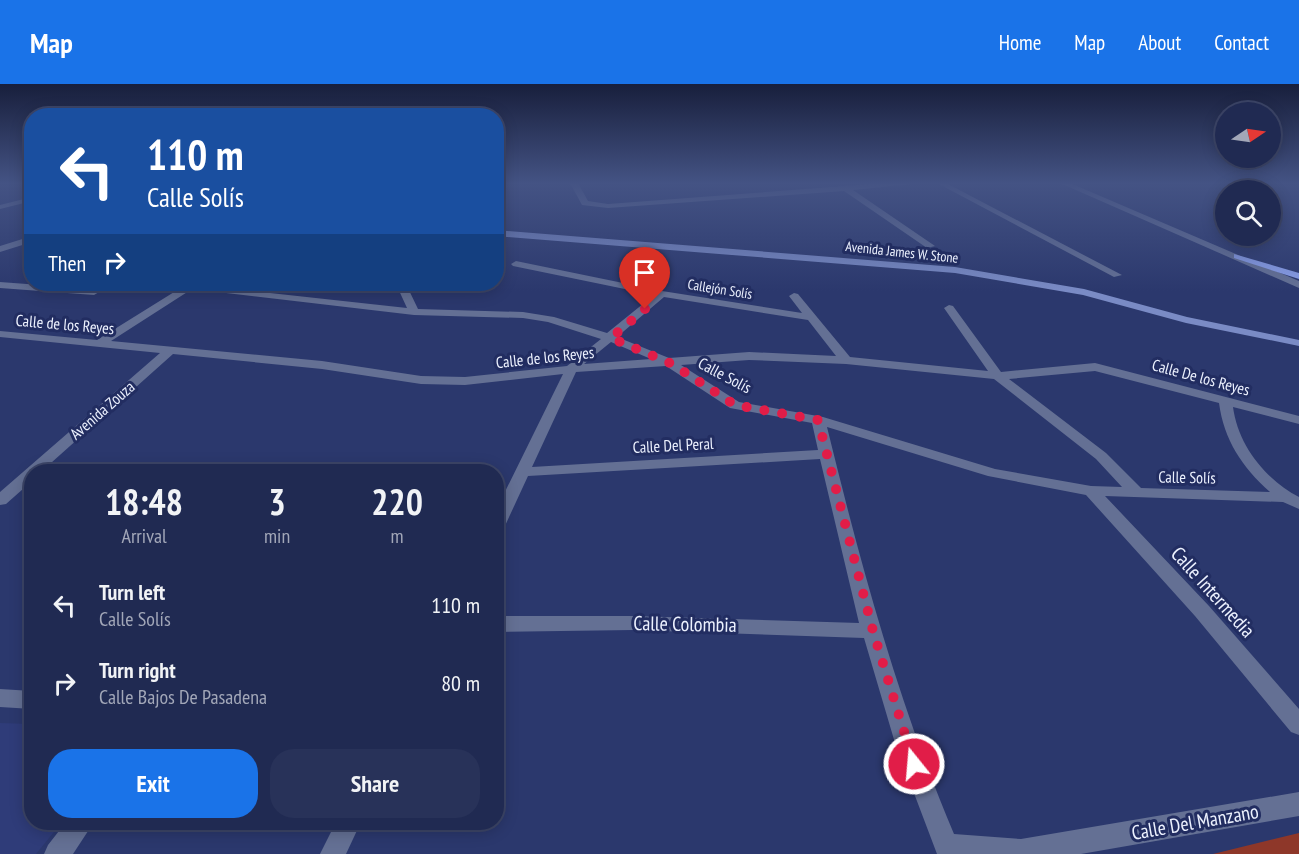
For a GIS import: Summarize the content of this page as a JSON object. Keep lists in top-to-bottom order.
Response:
{
  "streets": {
    "main road": ["Avenida James W. Stone"],
    "street": [
      "Callejón Solís",
      "Calle de los Reyes",
      "Calle Solís",
      "Calle De los Reyes",
      "Avenida Zouza",
      "Calle Del Peral",
      "Calle Intermedia",
      "Calle Colombia",
      "Calle Del Manzano"
    ]
  },
  "crossings": [
    ["Calle de los Reyes", "Calle Solís"],
    ["Calle de los Reyes", "Calle De los Reyes"],
    ["Calle de los Reyes", "Avenida Zouza"],
    ["Calle Solís", "Calle Intermedia"]
  ],
  "north": "right",
  "page": {
    "header": "Map",
    "nav": [
      "Home",
      "Map",
      "About",
      "Contact"
    ],
    "turn": ["110 m", "Calle Solís"],
    "then": "Then",
    "eta": [
      "18:48",
      "Arrival",
      "3",
      "min",
      "220",
      "m"
    ],
    "list": [
      {
        "name": "Turn left",
        "note": "Calle Solís",
        "value": "110 m"
      },
      {
        "name": "Turn right",
        "note": "Calle Bajos De Pasadena",
        "value": "80 m"
      }
    ],
    "buttons": ["Exit", "Share"]
  }
}
